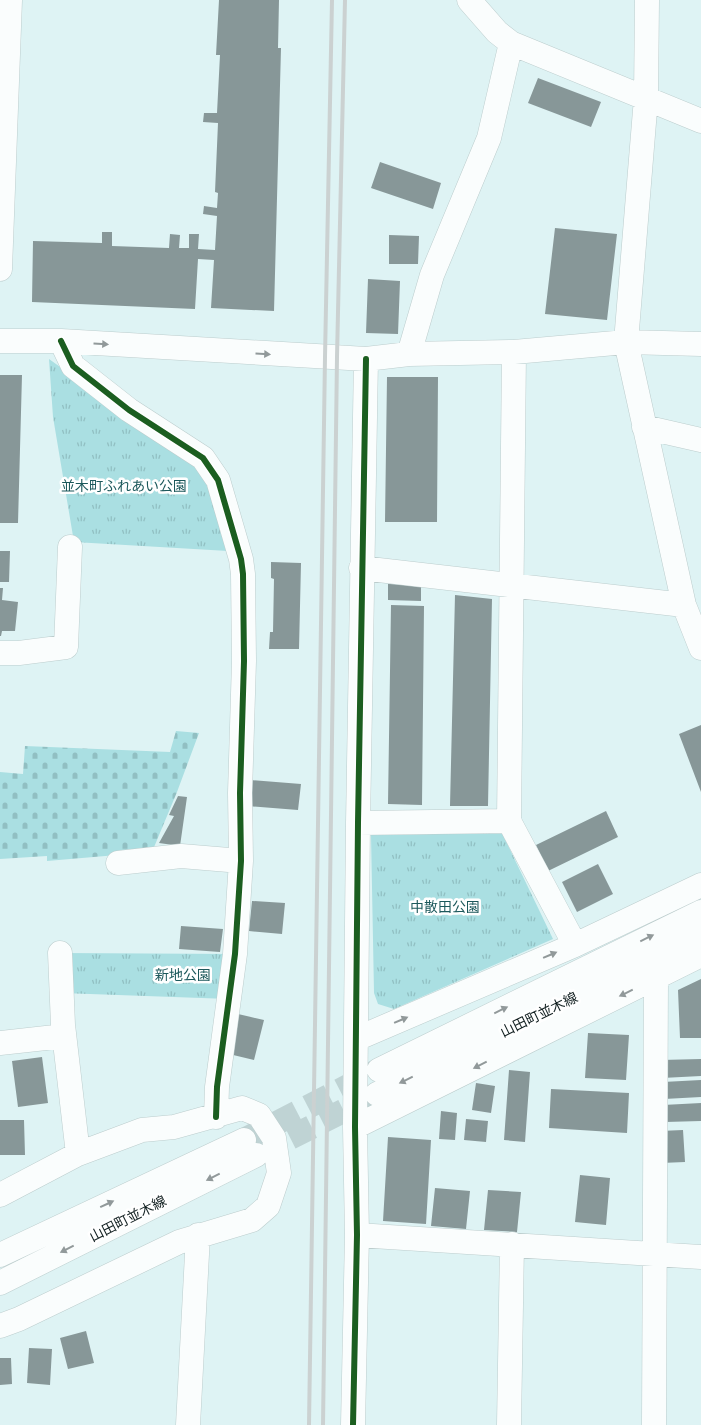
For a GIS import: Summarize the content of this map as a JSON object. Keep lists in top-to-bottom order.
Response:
{
  "streets": {
    "street": ["山田町並木線"]
  },
  "parks": ["並木町ふれあい公園", "中散田公園", "新地公園"]
}
